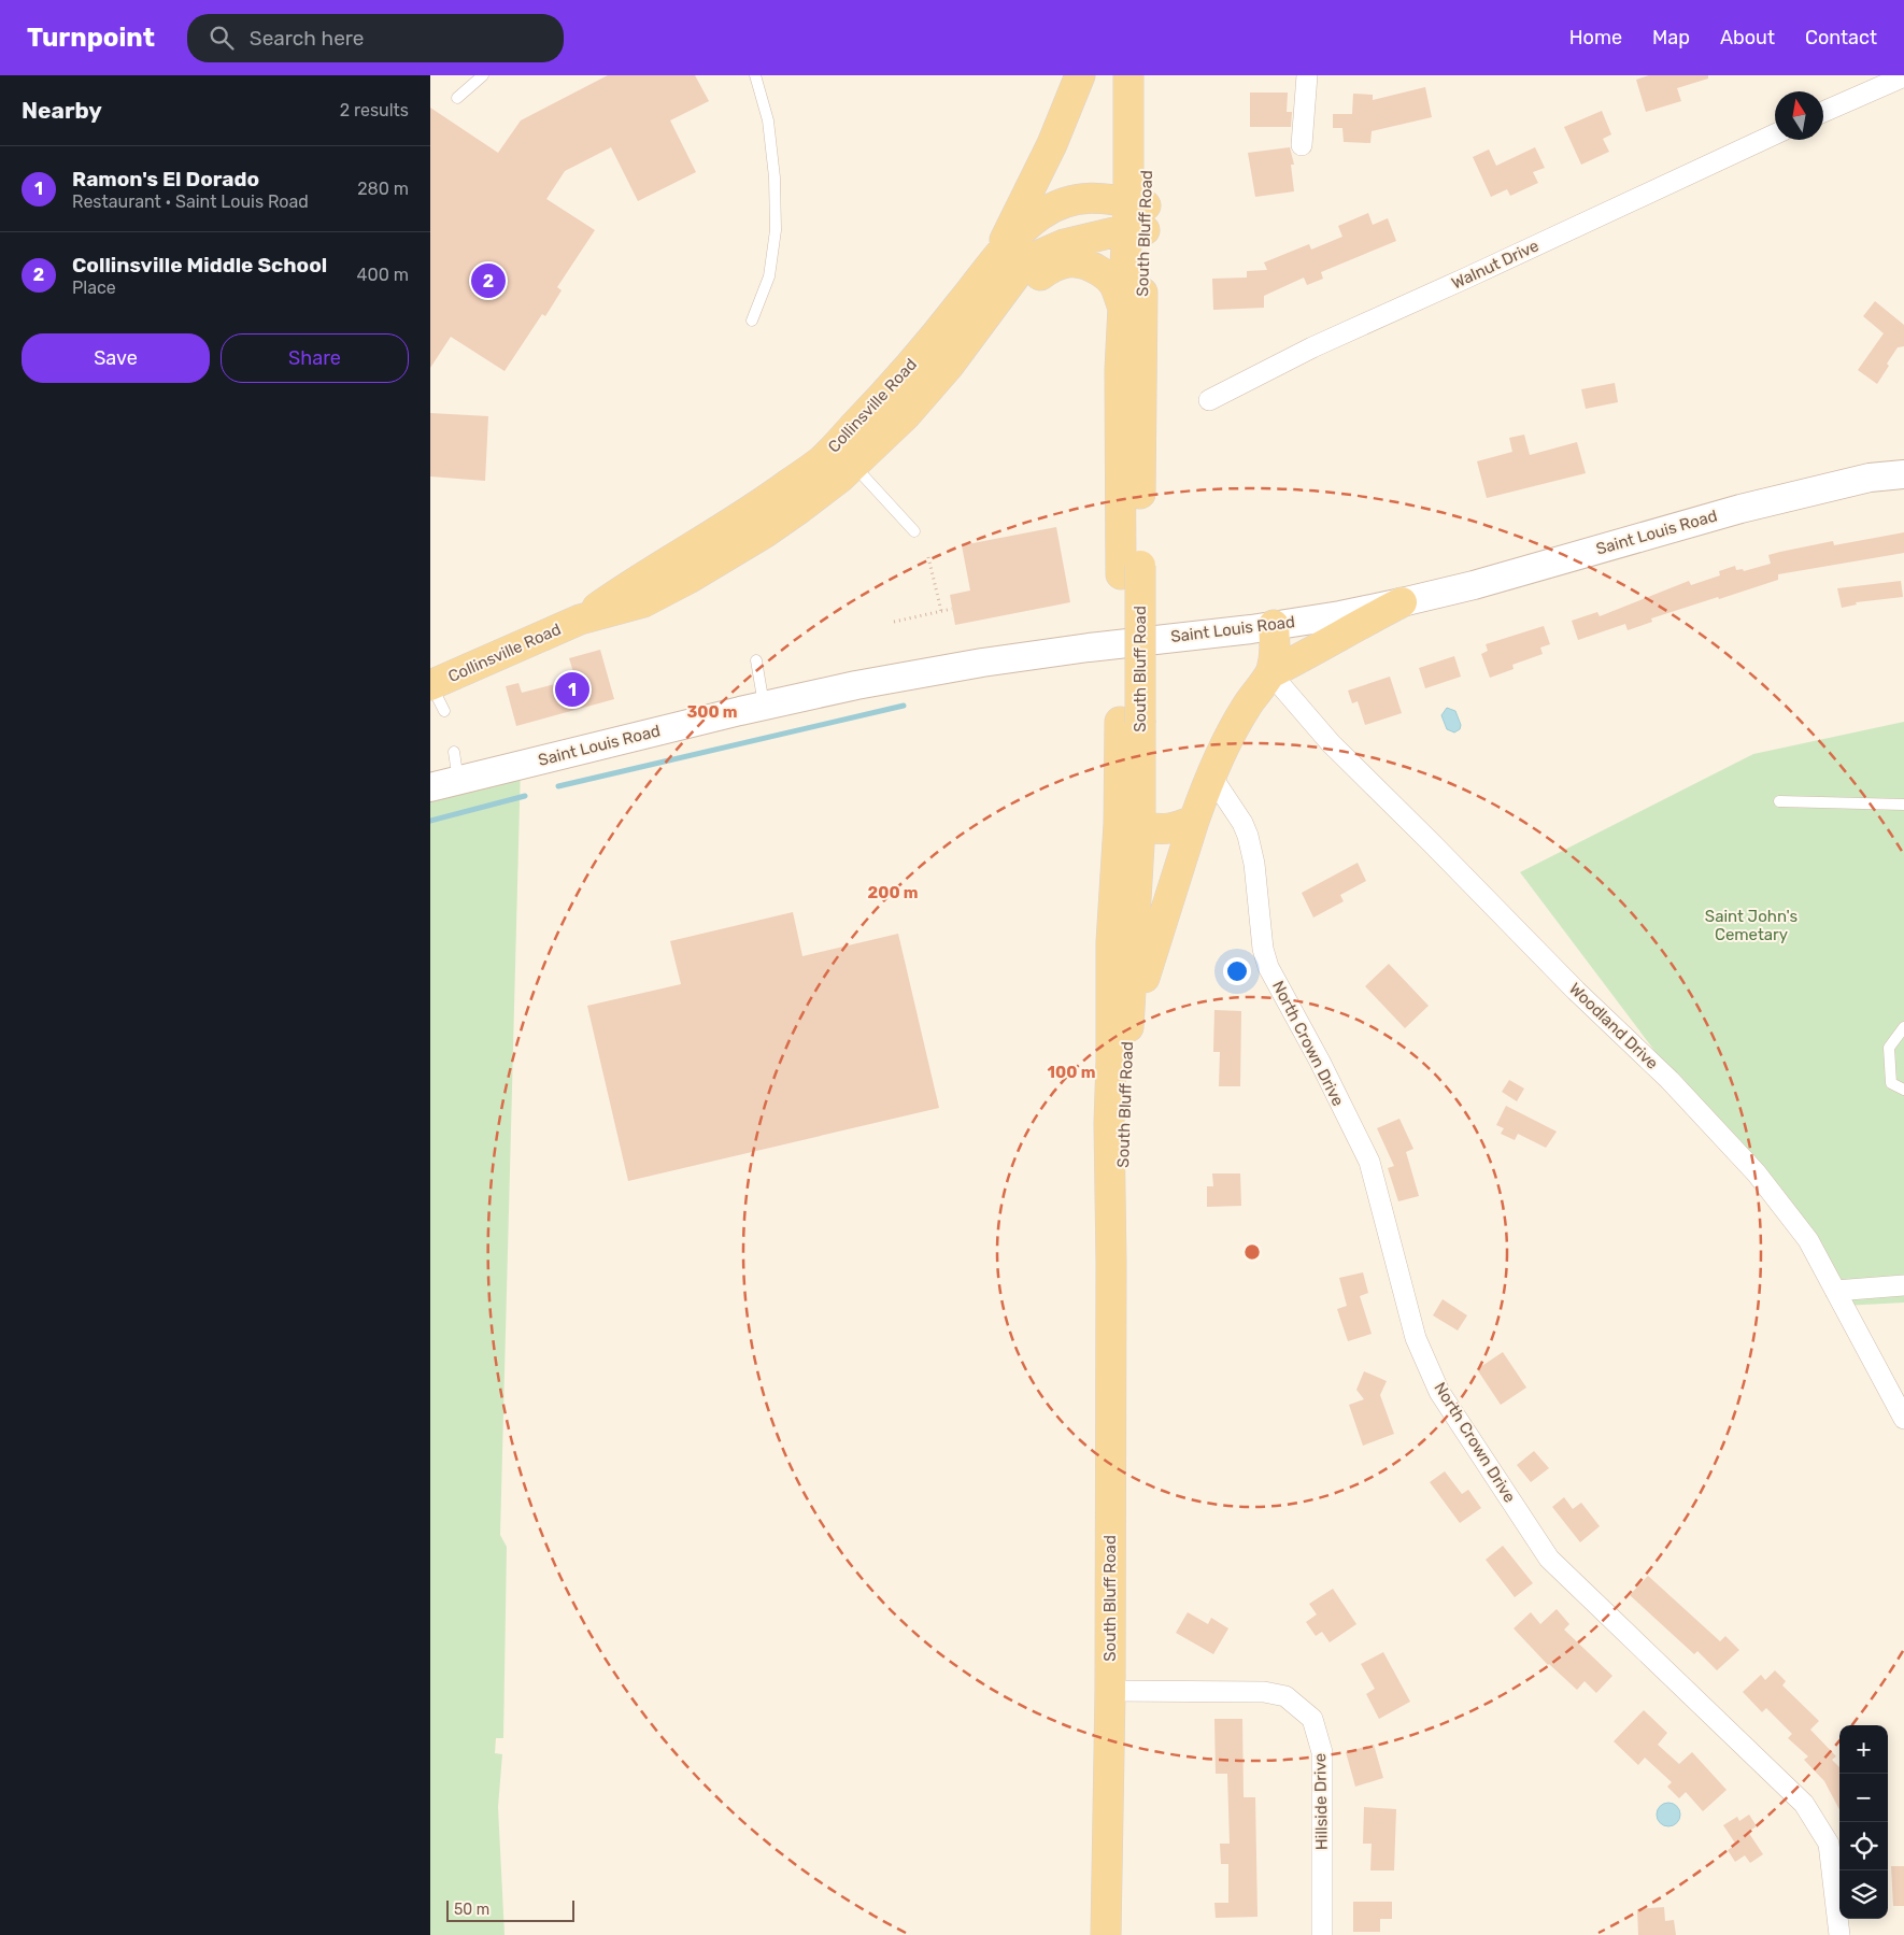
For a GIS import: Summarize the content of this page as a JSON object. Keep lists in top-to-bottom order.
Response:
{
  "streets": {
    "main road": ["South Bluff Road", "Collinsville Road"],
    "street": [
      "Walnut Drive",
      "Saint Louis Road",
      "Woodland Drive",
      "North Crown Drive",
      "Hillside Drive"
    ]
  },
  "crossings": [
    ["South Bluff Road", "Collinsville Road"],
    ["South Bluff Road", "Hillside Drive"]
  ],
  "parks": ["Saint John's Cemetary"],
  "scale_bar": "50 m",
  "north": "top",
  "page": {
    "header": "Turnpoint",
    "search": "Search here",
    "nav": [
      "Home",
      "Map",
      "About",
      "Contact"
    ],
    "heading": ["Nearby", "2 results"],
    "list": [
      {
        "mark": "1",
        "name": "Ramon's El Dorado",
        "note": "Restaurant · Saint Louis Road",
        "value": "280 m"
      },
      {
        "mark": "2",
        "name": "Collinsville Middle School",
        "note": "Place",
        "value": "400 m"
      }
    ],
    "pins": ["2", "1"],
    "buttons": ["Save", "Share"],
    "map_buttons": ["+", "−"],
    "scale": "50 m"
  },
  "rings": ["300 m", "200 m", "100 m"]
}
